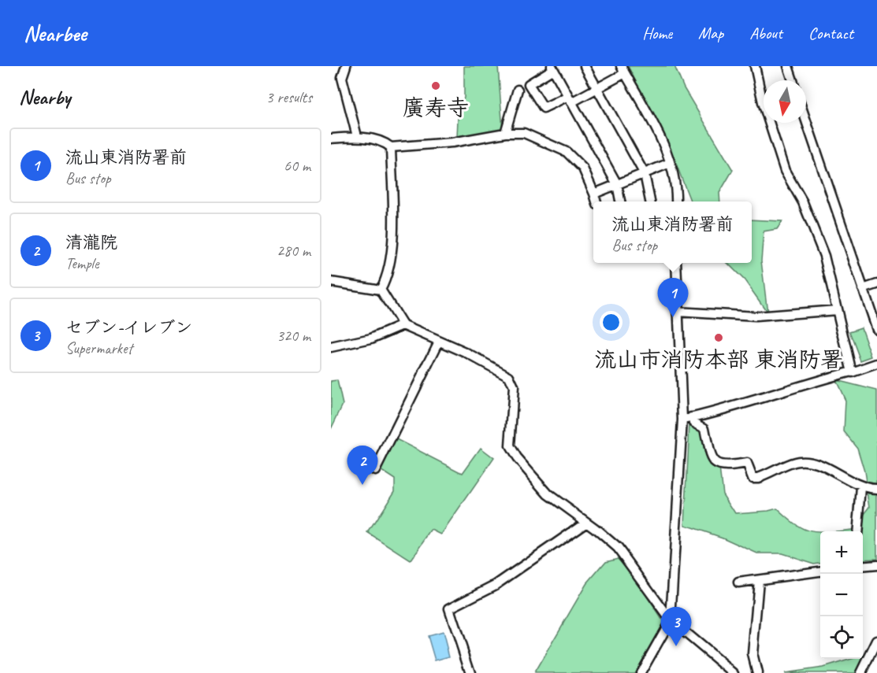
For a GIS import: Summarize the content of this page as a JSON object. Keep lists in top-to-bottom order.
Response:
{
  "places": ["廣寿寺", "流山市消防本部 東消防署"],
  "north": "bottom",
  "page": {
    "header": "Nearbee",
    "nav": [
      "Home",
      "Map",
      "About",
      "Contact"
    ],
    "heading": ["Nearby", "3 results"],
    "list": [
      {
        "mark": "1",
        "name": "流山東消防署前",
        "note": "Bus stop",
        "value": "60 m"
      },
      {
        "mark": "2",
        "name": "清瀧院",
        "note": "Temple",
        "value": "280 m"
      },
      {
        "mark": "3",
        "name": "セブン-イレブン",
        "note": "Supermarket",
        "value": "320 m"
      }
    ],
    "popup": ["流山東消防署前", "Bus stop"],
    "pins": ["1", "2", "3"],
    "map_buttons": ["+", "−"]
  }
}
